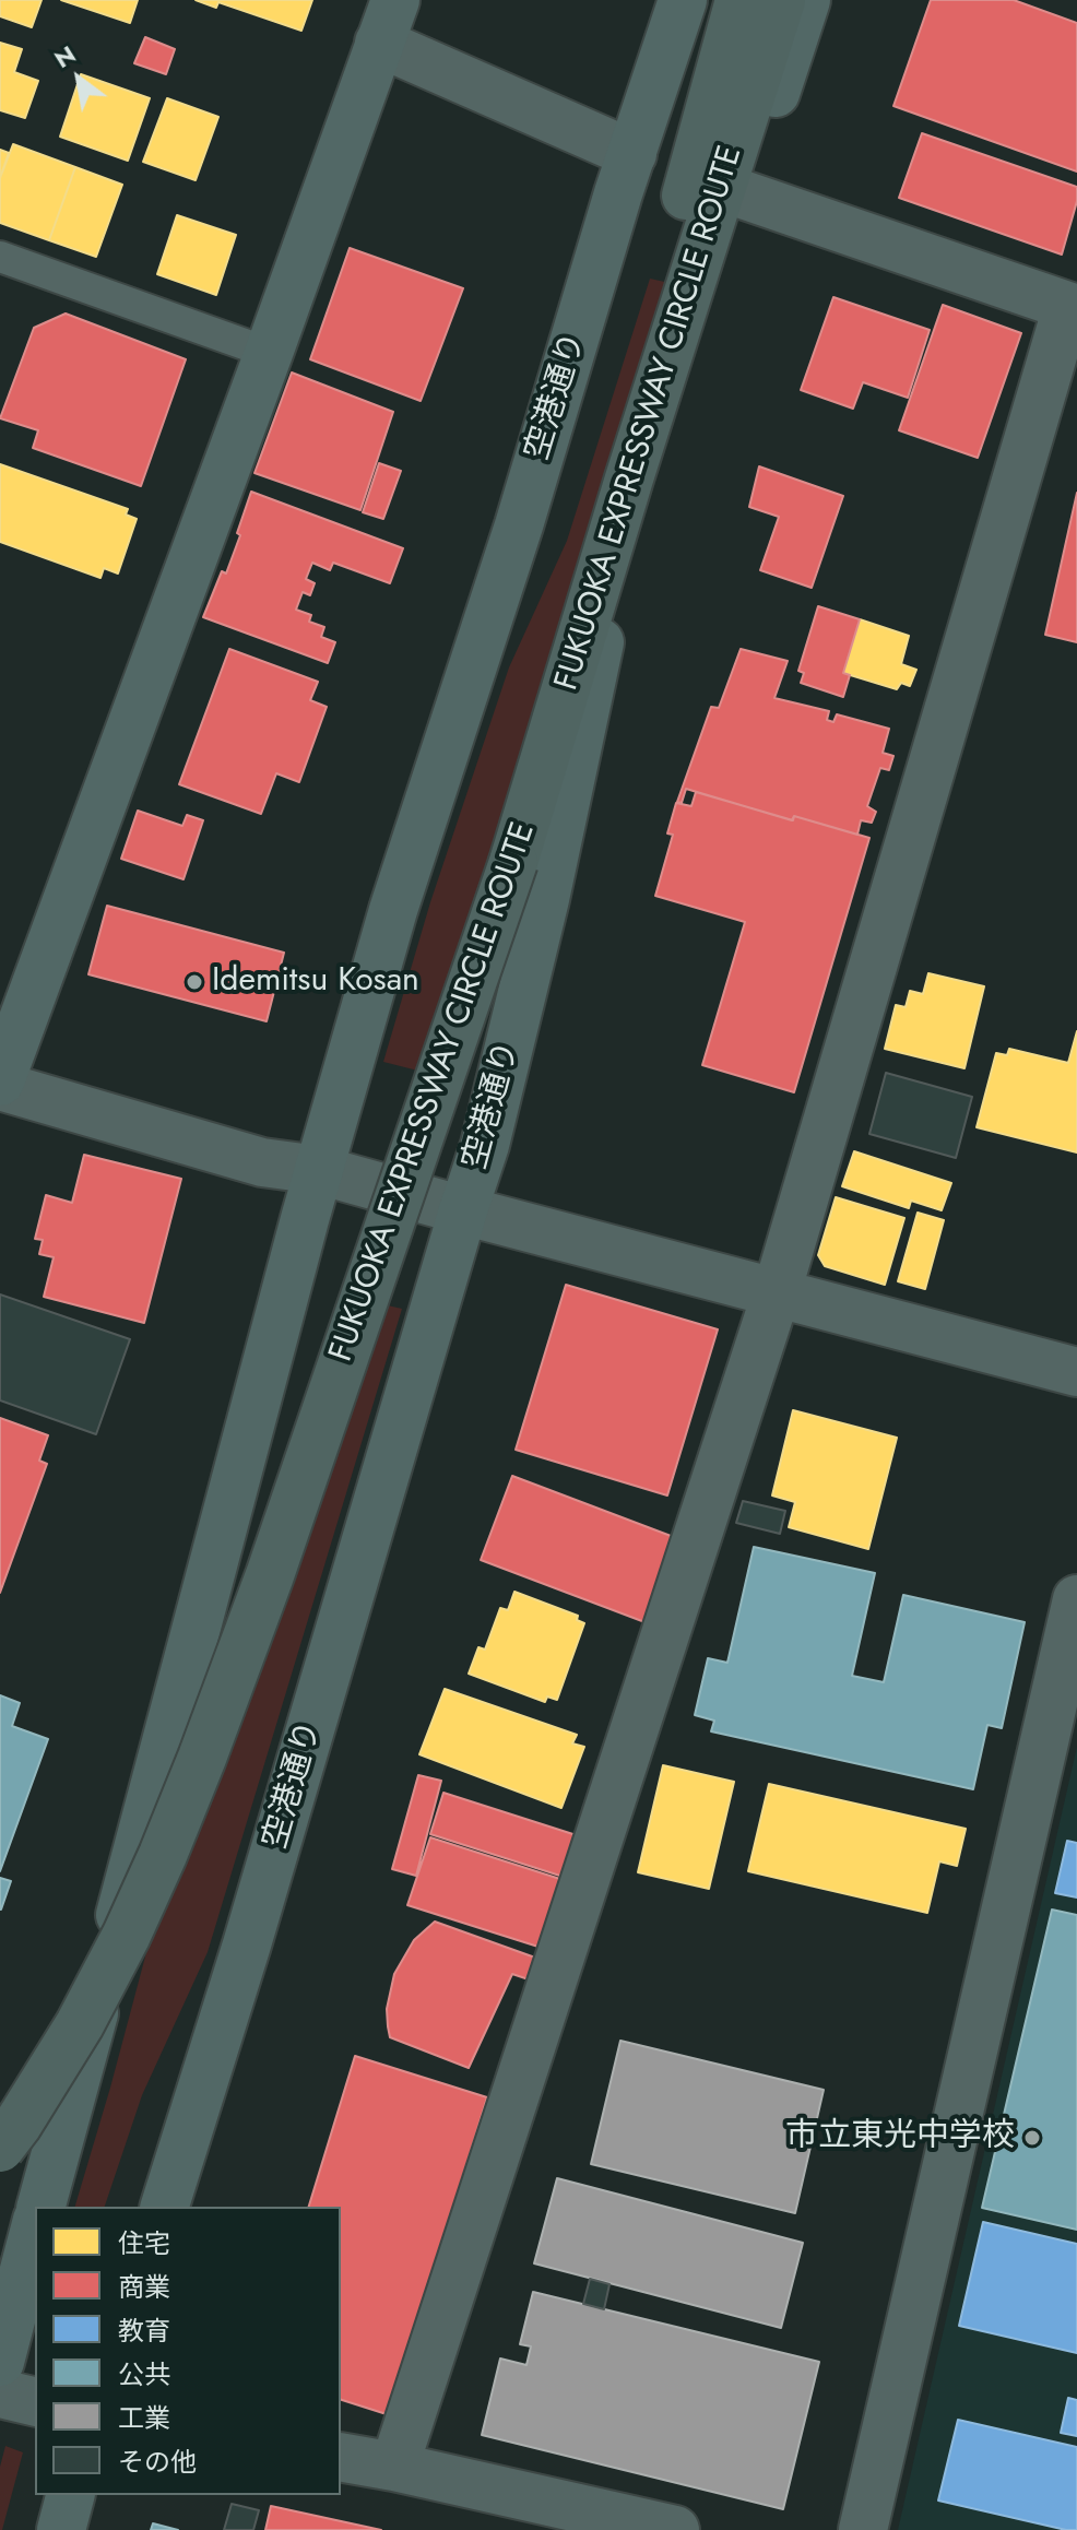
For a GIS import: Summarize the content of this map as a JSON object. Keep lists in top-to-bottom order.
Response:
{
  "streets": {
    "highway": ["FUKUOKA EXPRESSWAY CIRCLE ROUTE"],
    "street": ["空港通り"]
  },
  "places": ["Idemitsu Kosan", "市立東光中学校"],
  "legend": [
    "住宅",
    "商業",
    "教育",
    "公共",
    "工業",
    "その他"
  ],
  "north": "top left"
}
